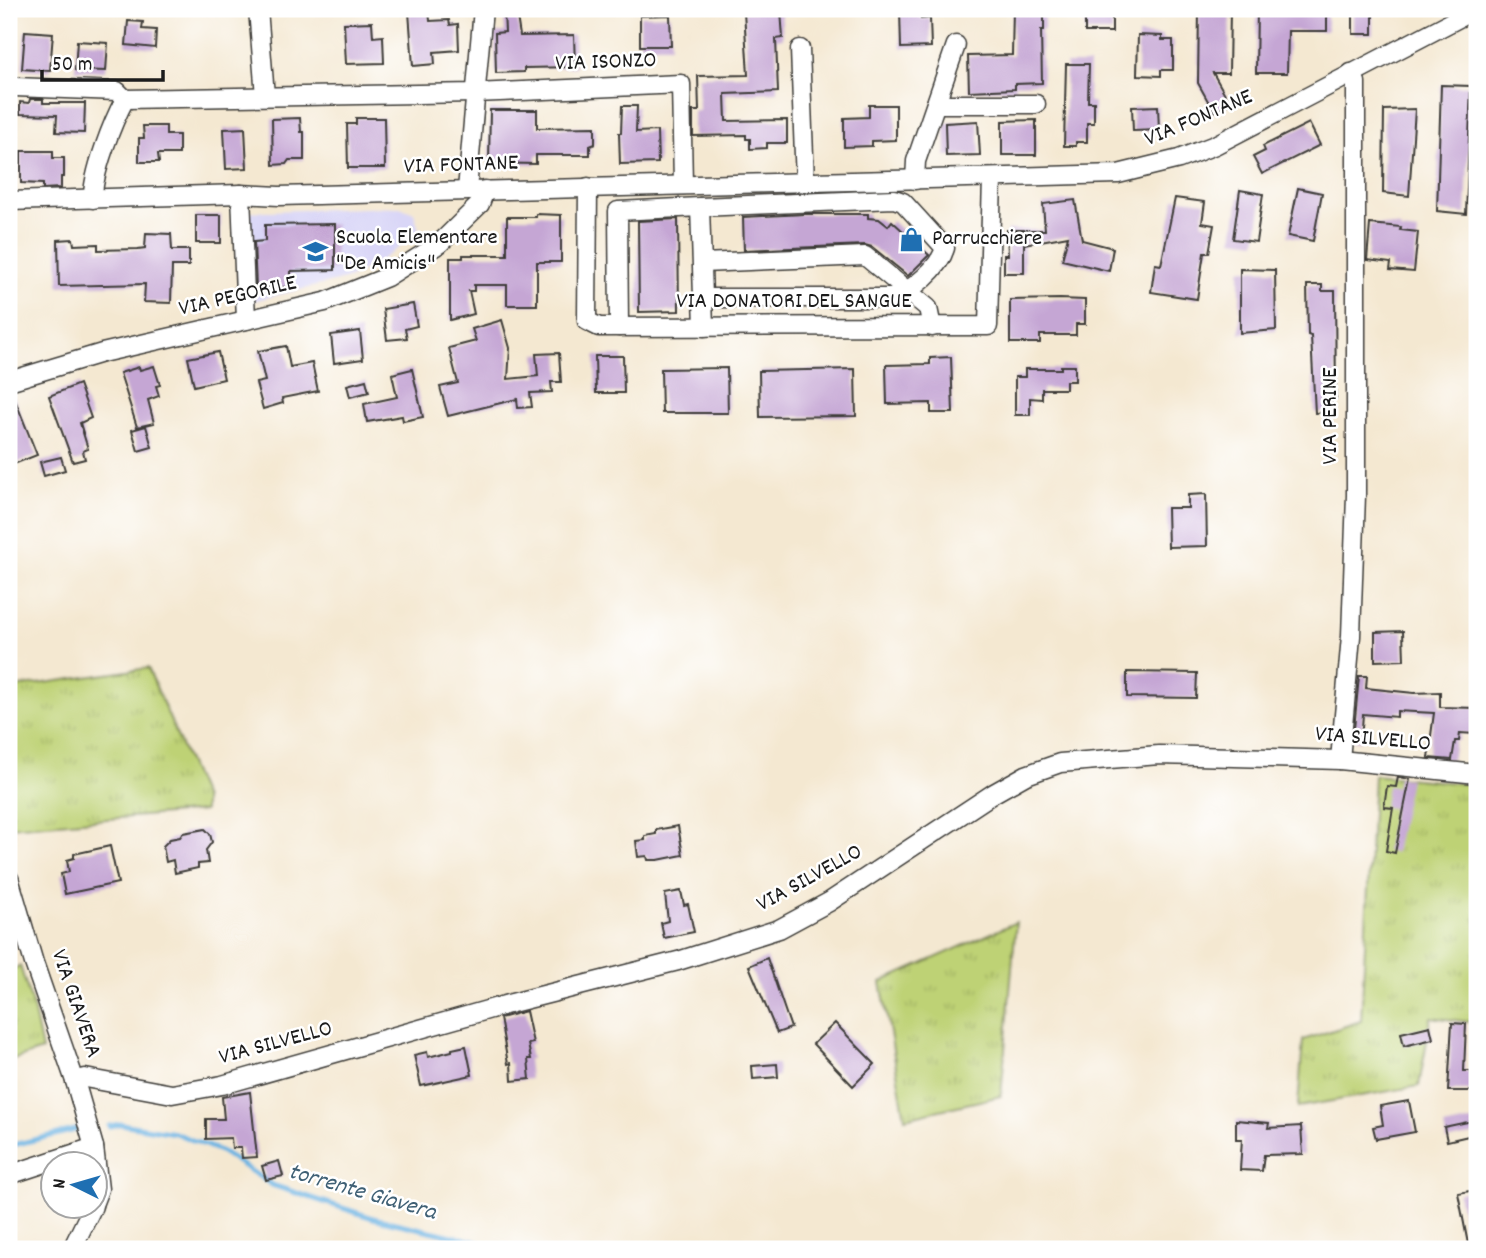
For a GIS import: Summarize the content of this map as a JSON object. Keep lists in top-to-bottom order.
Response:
{
  "streets": {
    "street": [
      "VIA ISONZO",
      "VIA FONTANE",
      "VIA PEGORILE",
      "VIA DONATORI DEL SANGUE",
      "VIA PERINE",
      "VIA SILVELLO",
      "VIA GIAVERA"
    ]
  },
  "crossings": [
    ["VIA ISONZO", "VIA FONTANE"],
    ["VIA FONTANE", "VIA PEGORILE"],
    ["VIA FONTANE", "VIA DONATORI DEL SANGUE"],
    ["VIA FONTANE", "VIA PERINE"],
    ["VIA PERINE", "VIA SILVELLO"],
    ["VIA SILVELLO", "VIA GIAVERA"]
  ],
  "water": ["torrente Giavera"],
  "places": {
    "shop": ["Parrucchiere"],
    "school or university": ["Scuola Elementare \"De Amicis\""]
  },
  "scale_bar": "50 m",
  "north": "left"
}
